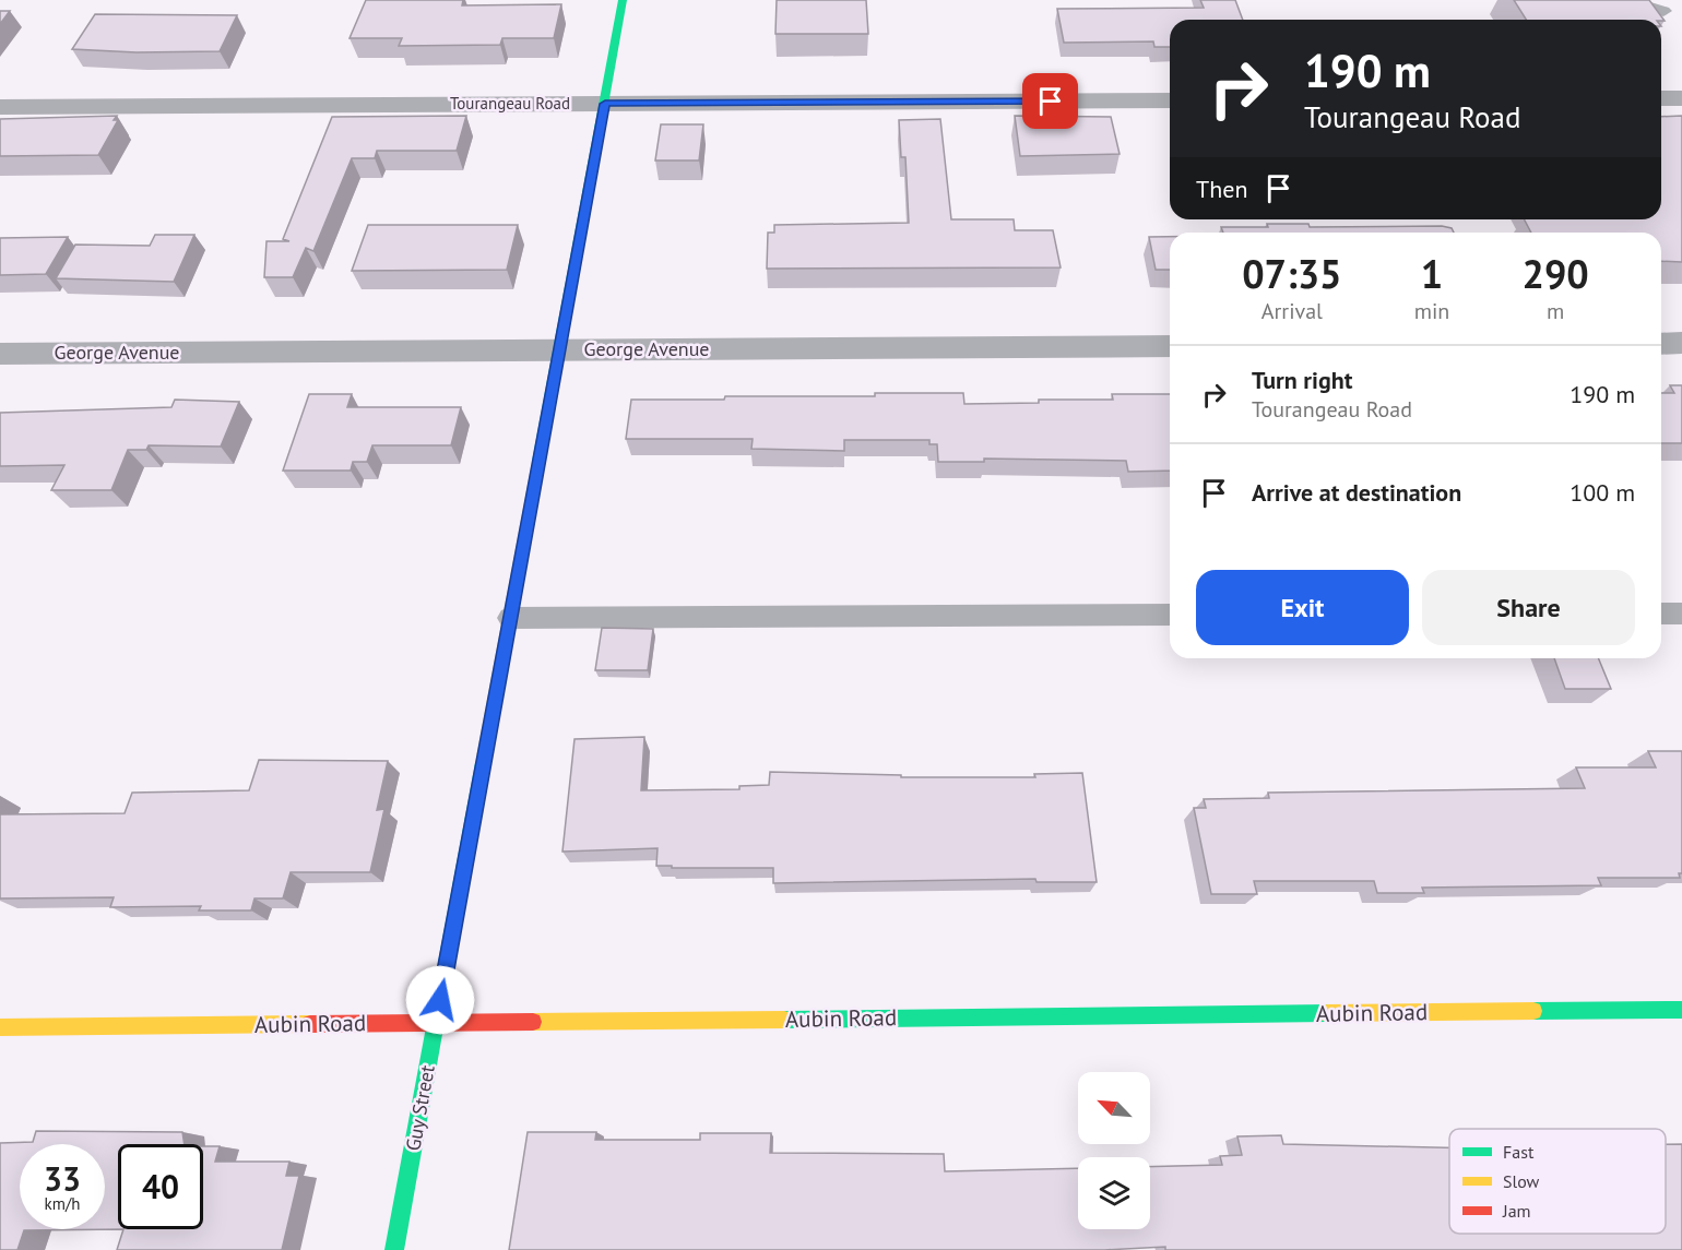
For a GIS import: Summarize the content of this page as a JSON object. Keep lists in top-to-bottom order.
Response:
{
  "streets": {
    "street": [
      "Tourangeau Road",
      "George Avenue",
      "Aubin Road",
      "Guy Street"
    ]
  },
  "crossings": [
    ["Tourangeau Road", "Guy Street"],
    ["George Avenue", "Guy Street"],
    ["Aubin Road", "Guy Street"]
  ],
  "legend": ["Fast", "Slow", "Jam"],
  "north": "top left",
  "page": {
    "turn": ["190 m", "Tourangeau Road"],
    "then": "Then",
    "eta": [
      "07:35",
      "Arrival",
      "1",
      "min",
      "290",
      "m"
    ],
    "list": [
      {
        "name": "Turn right",
        "note": "Tourangeau Road",
        "value": "190 m"
      },
      {
        "name": "Arrive at destination",
        "value": "100 m"
      }
    ],
    "buttons": ["Exit", "Share"],
    "speed": "33 km/h",
    "limit": "40"
  }
}
